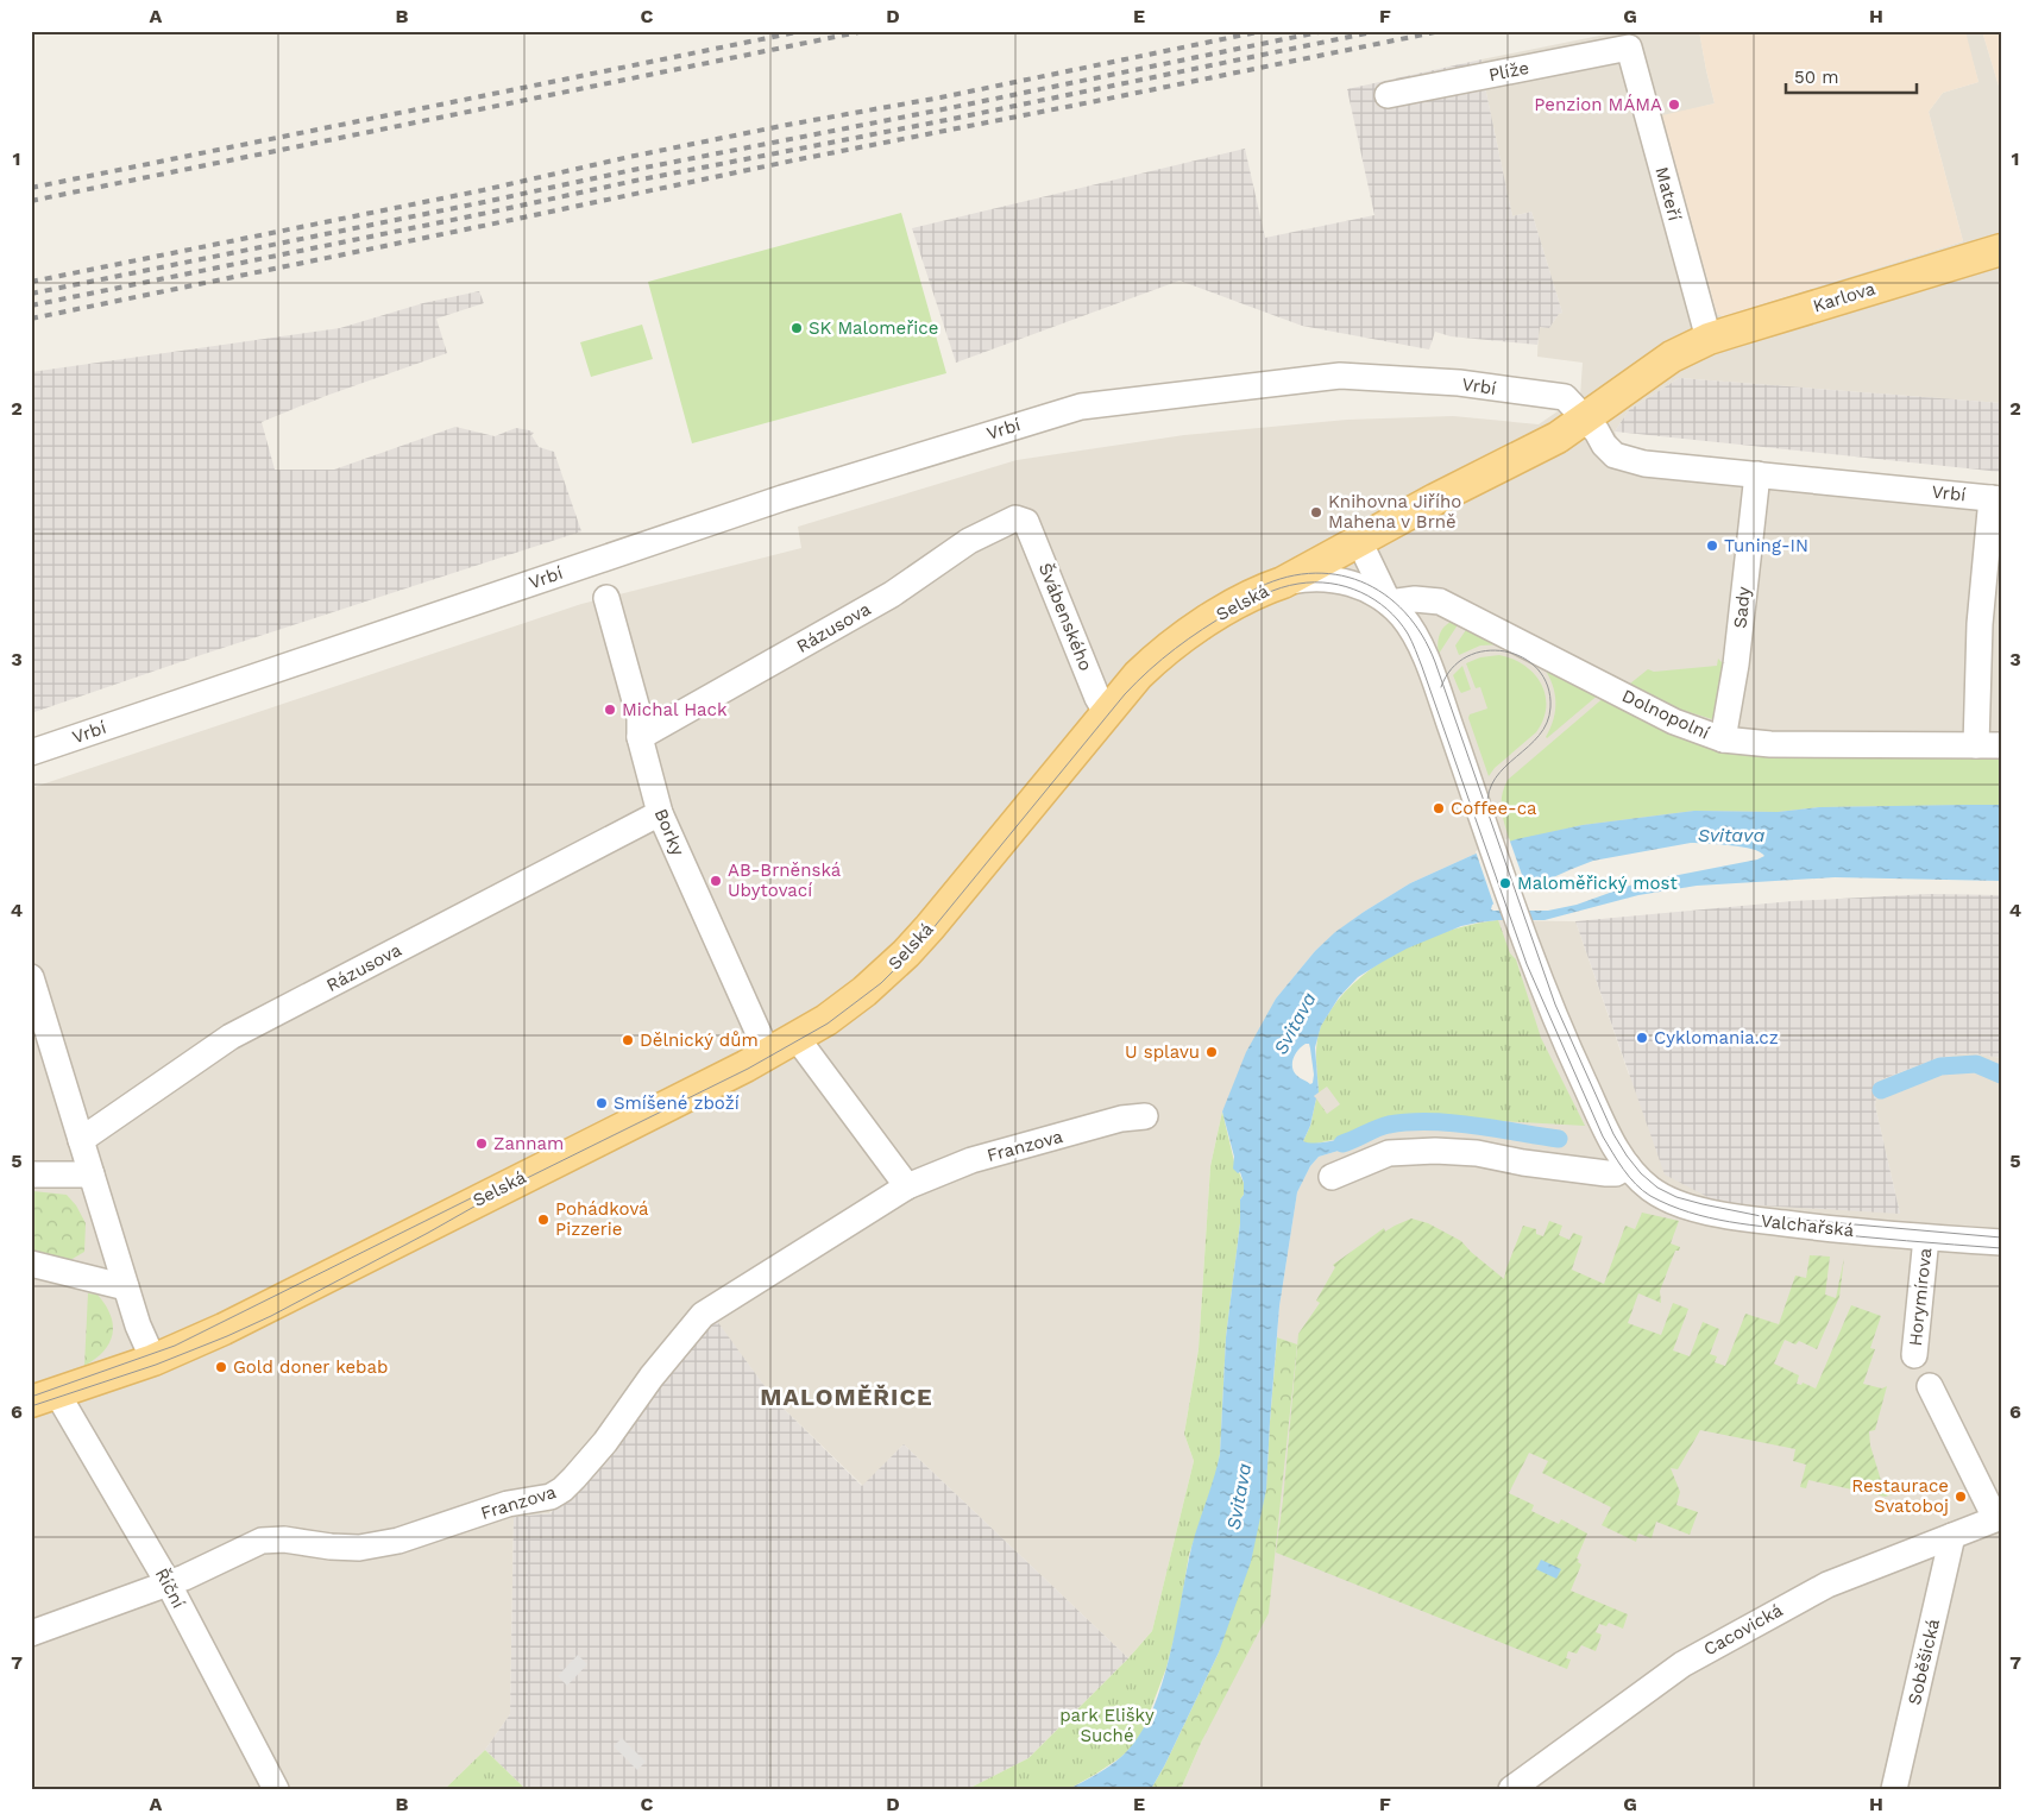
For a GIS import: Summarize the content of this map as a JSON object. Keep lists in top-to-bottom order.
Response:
{
  "streets": {
    "main road": ["Karlova", "Selská"],
    "street": [
      "Plíže",
      "Mateří",
      "Vrbí",
      "Sady",
      "Švábenského",
      "Rázusova",
      "Dolnopolní",
      "Borky",
      "Franzova",
      "Valchařská",
      "Horymírova",
      "Říční",
      "Cacovická",
      "Soběšická"
    ]
  },
  "crossings": [
    ["Plíže", "Mateří"],
    ["Mateří", "Karlova"],
    ["Mateří", "Selská"],
    ["Karlova", "Selská"],
    ["Vrbí", "Selská"],
    ["Vrbí", "Sady"],
    ["Vrbí", "Dolnopolní"],
    ["Selská", "Švábenského"],
    ["Selská", "Borky"],
    ["Selská", "Říční"],
    ["Sady", "Dolnopolní"],
    ["Švábenského", "Rázusova"],
    ["Rázusova", "Borky"],
    ["Dolnopolní", "Valchařská"],
    ["Franzova", "Říční"],
    ["Valchařská", "Horymírova"],
    ["Cacovická", "Soběšická"]
  ],
  "districts": ["MALOMĚŘICE"],
  "water": ["Svitava"],
  "parks": ["park Elišky Suché"],
  "places": [
    "Penzion MÁMA",
    "SK Malomeřice",
    "Knihovna Jiřího Mahena v Brně",
    "Tuning-IN",
    "Michal Hack",
    "Coffee-ca",
    "AB-Brněnská Ubytovací",
    "Maloměřický most",
    "Cyklomania.cz",
    "Dělnický dům",
    "U splavu",
    "Smíšené zboží",
    "Zannam",
    "Pohádková Pizzerie",
    "Gold doner kebab",
    "Restaurace Svatoboj"
  ],
  "scale_bar": "50 m",
  "grid": {
    "columns": [
      "A",
      "B",
      "C",
      "D",
      "E",
      "F",
      "G",
      "H"
    ],
    "rows": [
      "1",
      "2",
      "3",
      "4",
      "5",
      "6",
      "7"
    ]
  }
}
